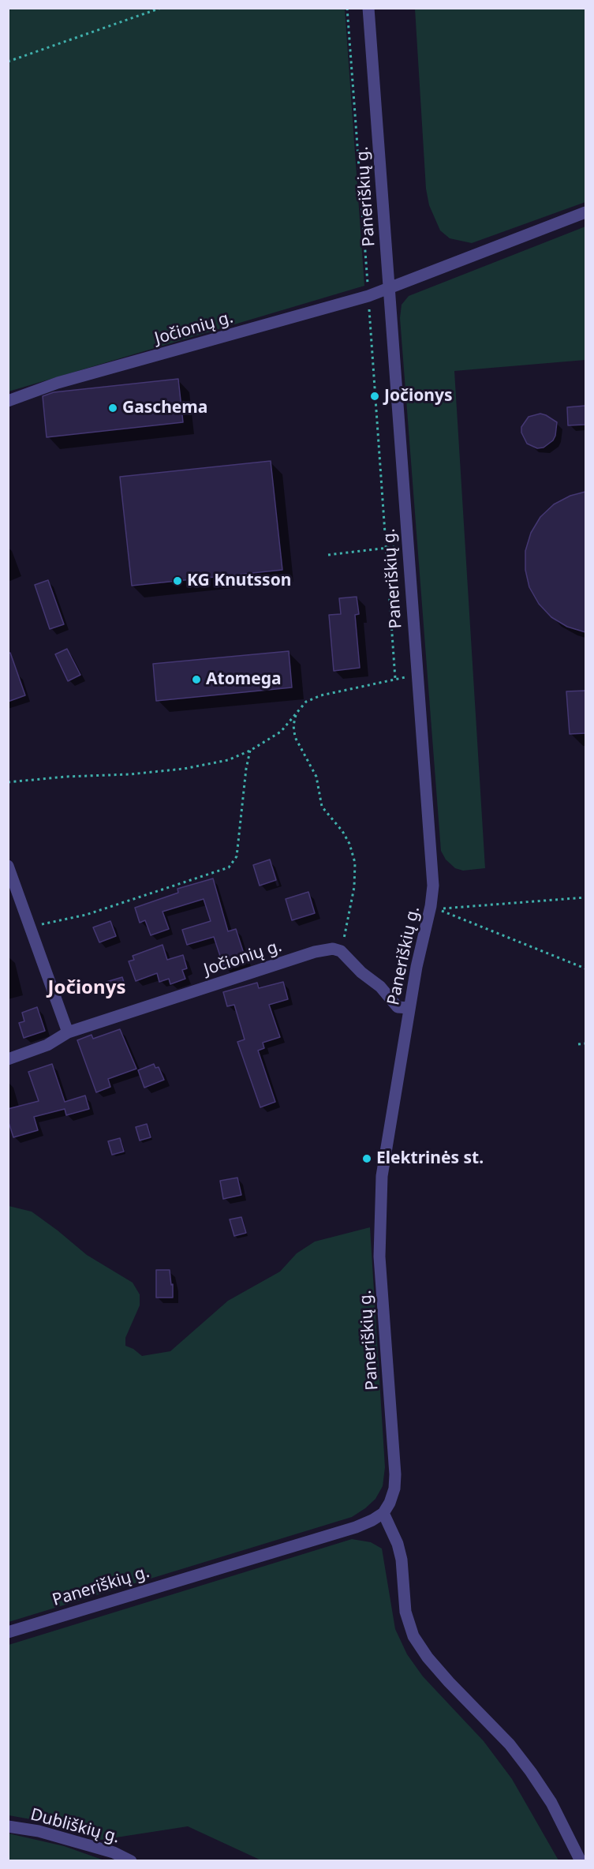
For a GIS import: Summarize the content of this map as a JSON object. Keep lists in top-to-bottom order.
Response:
{
  "streets": {
    "street": ["Paneriškių g.", "Jočionių g.", "Dubliškių g."]
  },
  "crossings": [
    ["Paneriškių g.", "Jočionių g."]
  ],
  "districts": ["Jočionys"],
  "places": [
    "Jočionys",
    "Gaschema",
    "KG Knutsson",
    "Atomega",
    "Elektrinės st."
  ]
}
